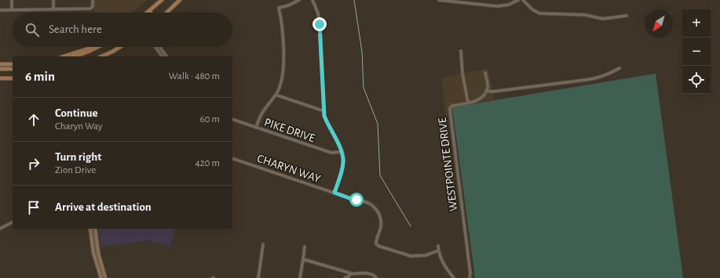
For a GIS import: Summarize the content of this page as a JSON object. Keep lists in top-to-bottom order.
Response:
{
  "streets": {
    "street": ["PIKE DRIVE", "WESTPOINTE DRIVE", "CHARYN WAY"]
  },
  "north": "bottom left",
  "page": {
    "map_buttons": ["+", "−"],
    "search": "Search here",
    "heading": ["6 min", "Walk · 480 m"],
    "list": [
      ["Continue", "Charyn Way", "60 m"],
      ["Turn right", "Zion Drive", "420 m"],
      "Arrive at destination"
    ]
  }
}
